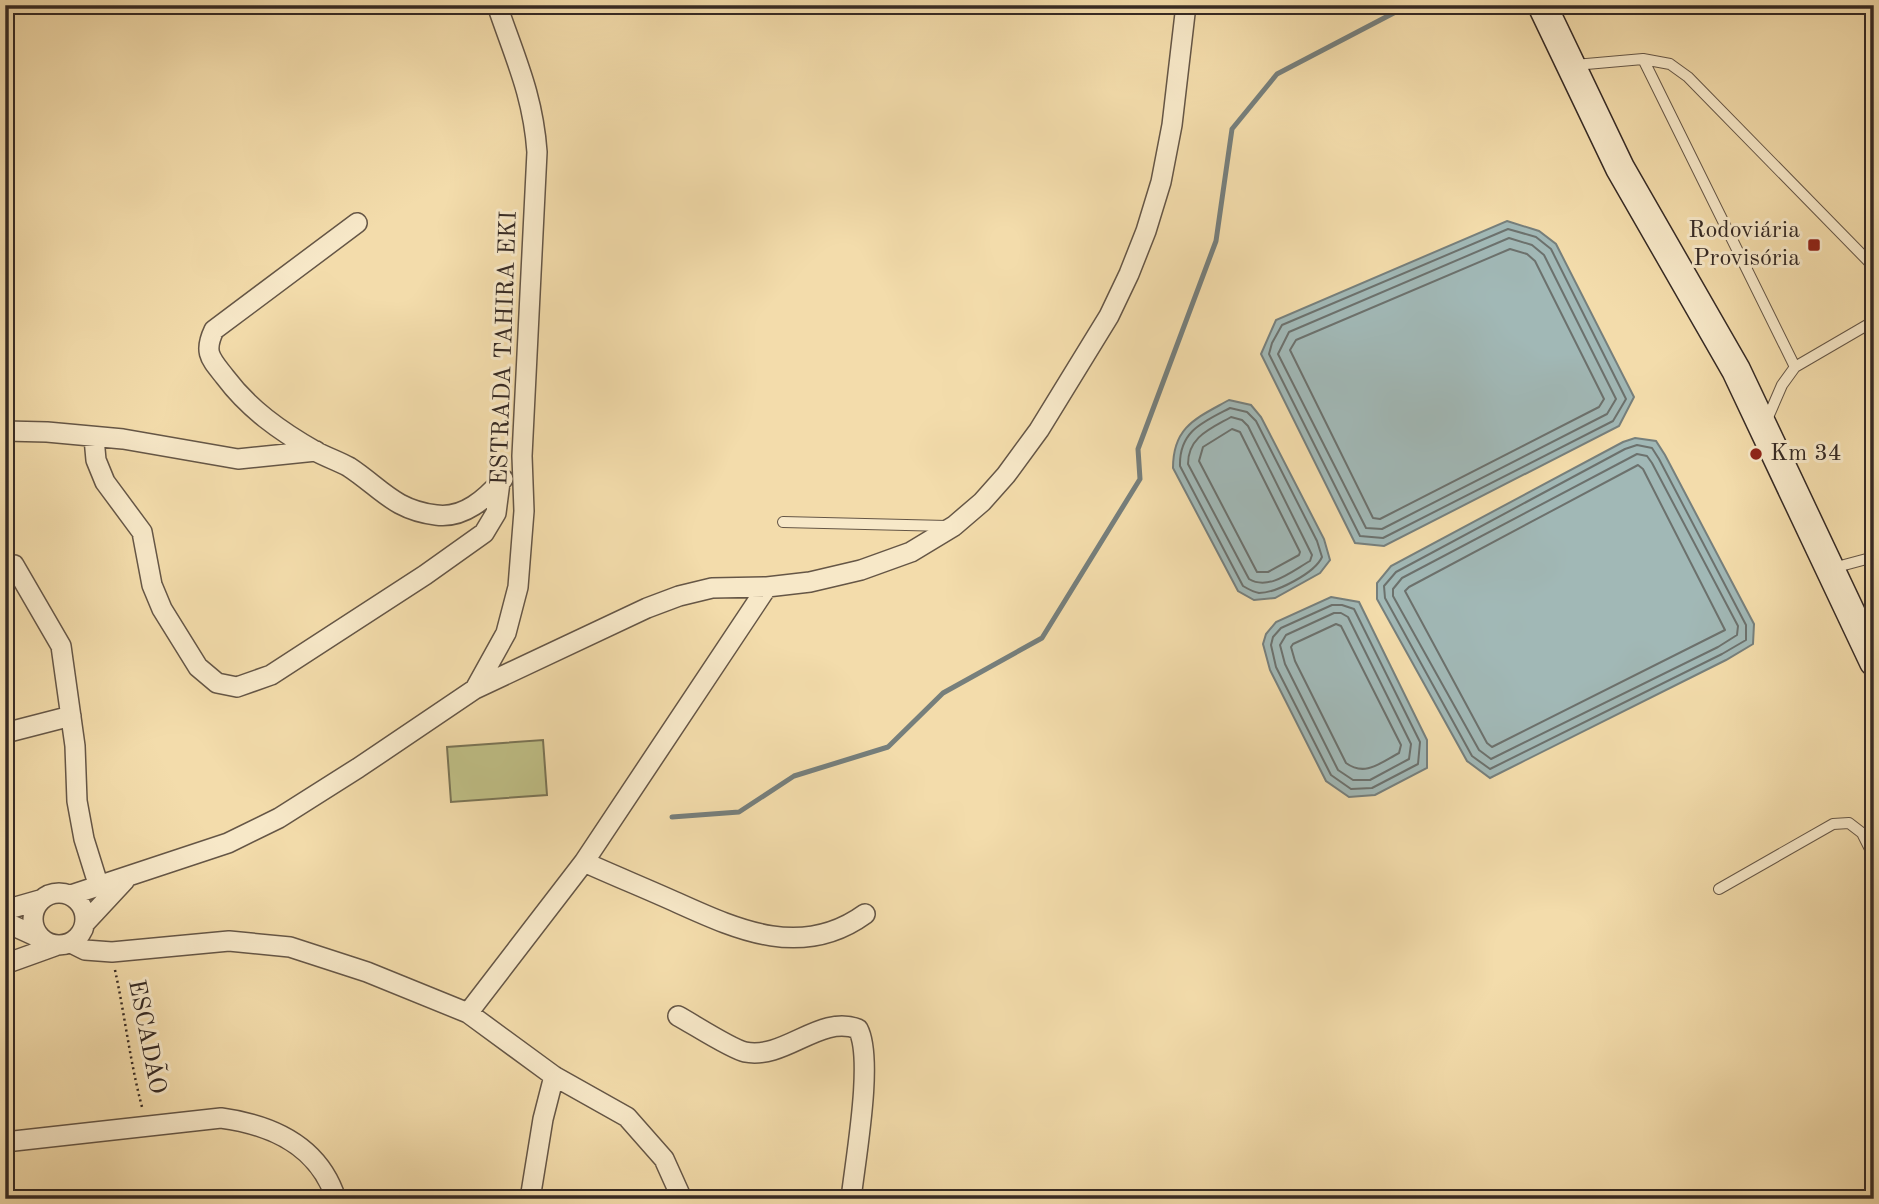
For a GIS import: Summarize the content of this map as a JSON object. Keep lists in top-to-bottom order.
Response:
{
  "streets": {
    "street": ["ESTRADA TAHIRA EKI"],
    "path": ["ESCADÃO"]
  },
  "places": {
    "transit": ["Rodoviária Provisória"],
    "other": ["Km 34"]
  }
}
